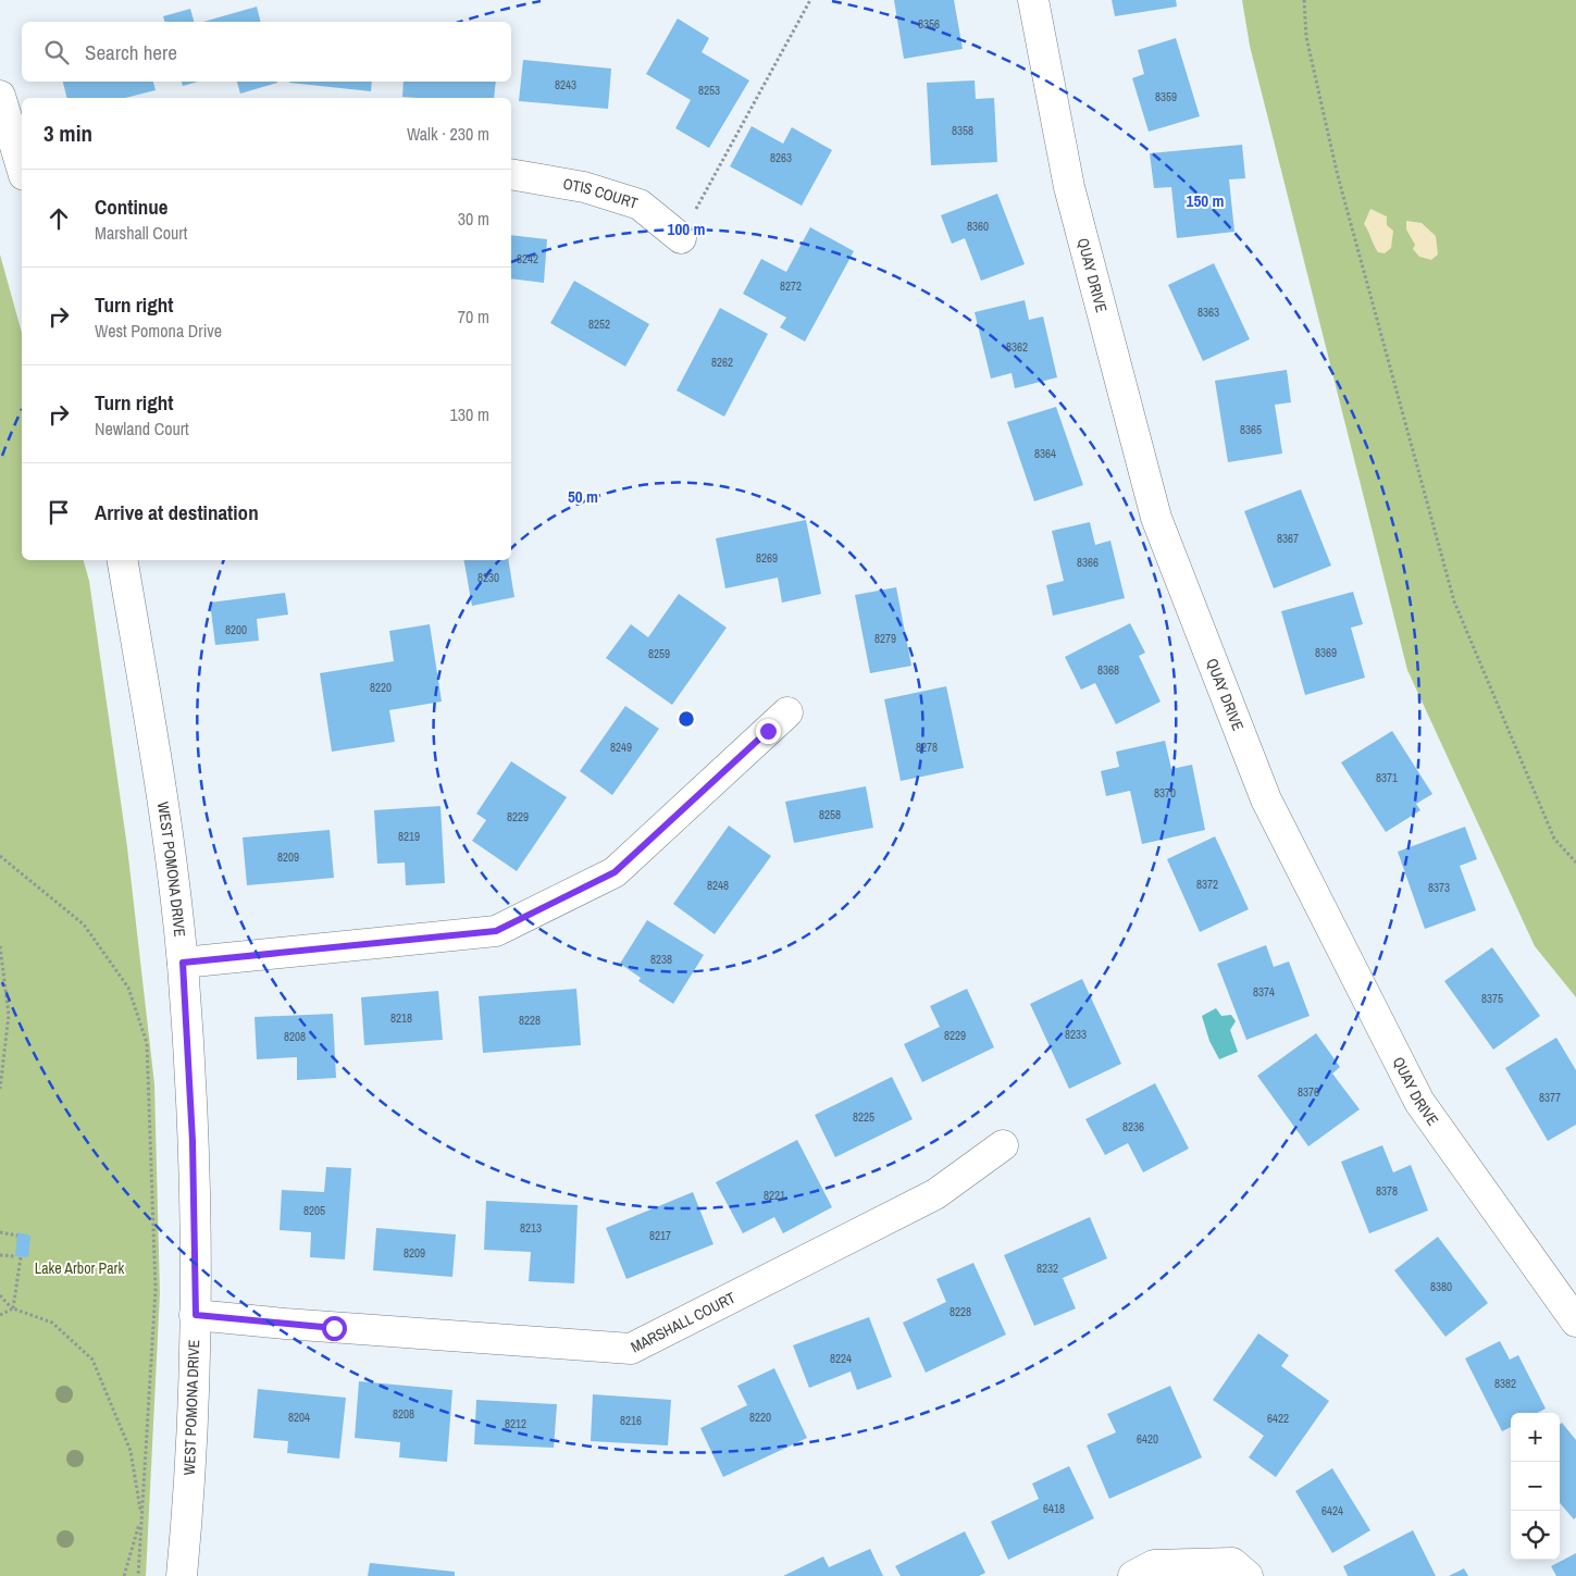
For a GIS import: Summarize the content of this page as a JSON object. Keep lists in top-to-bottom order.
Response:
{
  "streets": {
    "street": [
      "OTIS COURT",
      "QUAY DRIVE",
      "WEST POMONA DRIVE",
      "MARSHALL COURT"
    ]
  },
  "crossings": [
    ["WEST POMONA DRIVE", "MARSHALL COURT"]
  ],
  "parks": ["Lake Arbor Park"],
  "house_numbers": [
    "8356",
    "8243",
    "8253",
    "8359",
    "8358",
    "8263",
    "8360",
    "8242",
    "8272",
    "8363",
    "8252",
    "8362",
    "8262",
    "8365",
    "8364",
    "8367",
    "8269",
    "8366",
    "8230",
    "8200",
    "8279",
    "8369",
    "8259",
    "8368",
    "8220",
    "8249",
    "8278",
    "8371",
    "8370",
    "8258",
    "8229",
    "8219",
    "8209",
    "8372",
    "8248",
    "8373",
    "8238",
    "8374",
    "8375",
    "8218",
    "8228",
    "8233",
    "8229",
    "8208",
    "8376",
    "8377",
    "8225",
    "8236",
    "8378",
    "8221",
    "8205",
    "8213",
    "8217",
    "8209",
    "8232",
    "8380",
    "8228",
    "8224",
    "8382",
    "8208",
    "8204",
    "8220",
    "6422",
    "8216",
    "8212",
    "6420",
    "6418",
    "6424"
  ],
  "page": {
    "search": "Search here",
    "heading": ["3 min", "Walk · 230 m"],
    "list": [
      ["Continue", "Marshall Court", "30 m"],
      ["Turn right", "West Pomona Drive", "70 m"],
      ["Turn right", "Newland Court", "130 m"],
      "Arrive at destination"
    ],
    "map_buttons": ["+", "−"]
  },
  "rings": ["150 m", "100 m", "50 m"]
}
